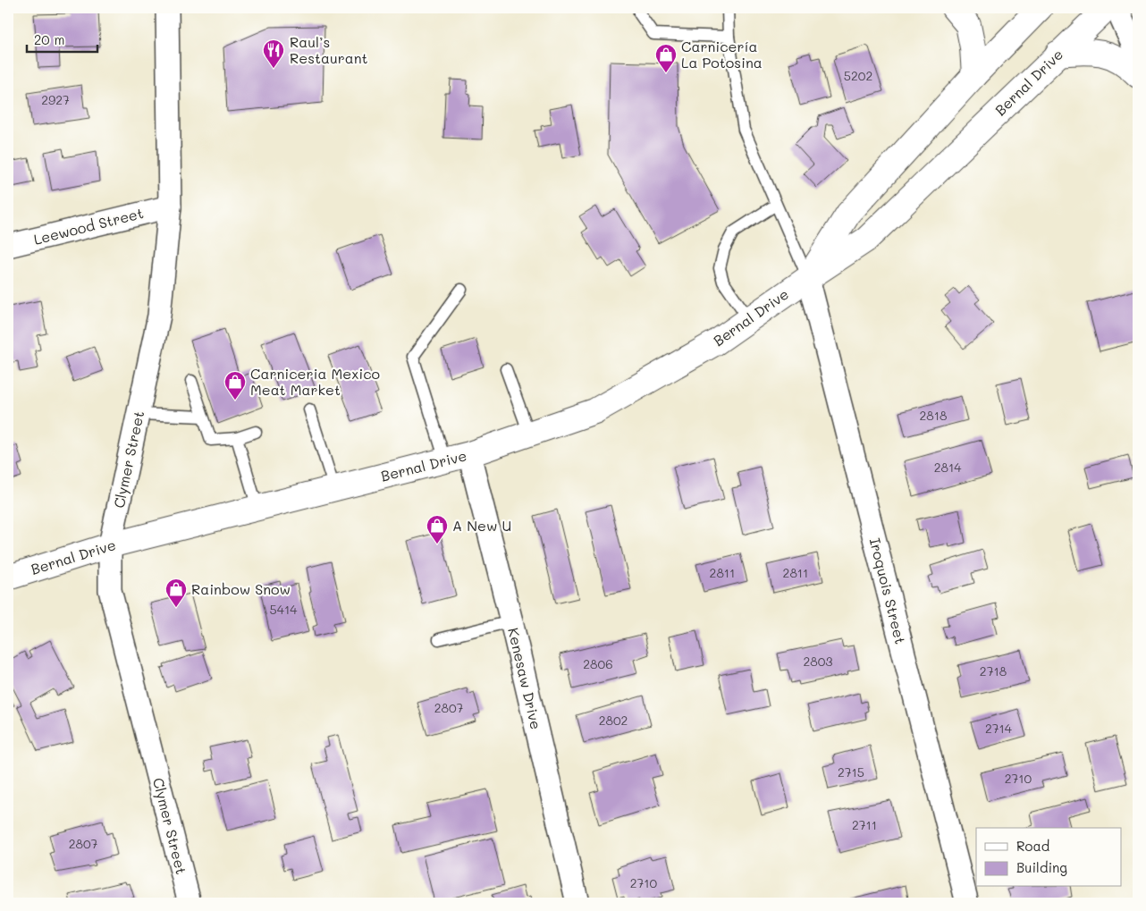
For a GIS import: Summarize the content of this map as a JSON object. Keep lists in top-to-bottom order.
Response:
{
  "streets": {
    "street": [
      "Bernal Drive",
      "Leewood Street",
      "Clymer Street",
      "Iroquois Street",
      "Kenesaw Drive"
    ]
  },
  "crossings": [
    ["Bernal Drive", "Clymer Street"],
    ["Bernal Drive", "Iroquois Street"],
    ["Bernal Drive", "Kenesaw Drive"],
    ["Leewood Street", "Clymer Street"]
  ],
  "places": {
    "restaurant": ["Raul’s Restaurant"],
    "shop": [
      "Carnicería La Potosina",
      "Carniceria Mexico Meat Market",
      "A New U",
      "Rainbow Snow"
    ]
  },
  "house_numbers": [
    "5202",
    "2927",
    "2818",
    "2814",
    "2811",
    "2811",
    "5414",
    "2803",
    "2806",
    "2718",
    "2807",
    "2802",
    "2714",
    "2715",
    "2710",
    "2711",
    "2807",
    "2710"
  ],
  "legend": ["Road", "Building"],
  "scale_bar": "20 m"
}
